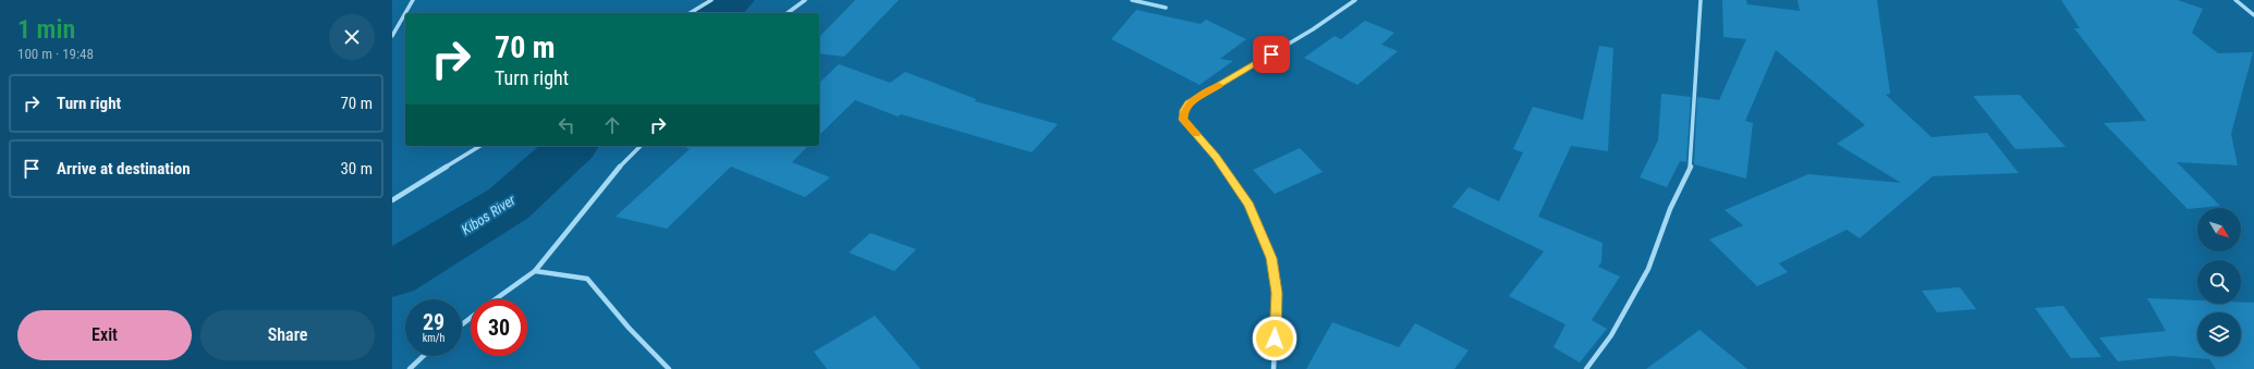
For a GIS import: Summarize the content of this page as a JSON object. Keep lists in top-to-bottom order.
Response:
{
  "water": ["Kibos River"],
  "north": "bottom right",
  "page": {
    "heading": ["1 min", "100 m · 19:48"],
    "turn": ["70 m", "Turn right"],
    "list": [
      {
        "name": "Turn right",
        "value": "70 m"
      },
      {
        "name": "Arrive at destination",
        "value": "30 m"
      }
    ],
    "speed": "29 km/h",
    "limit": "30",
    "buttons": ["Exit", "Share"]
  }
}
